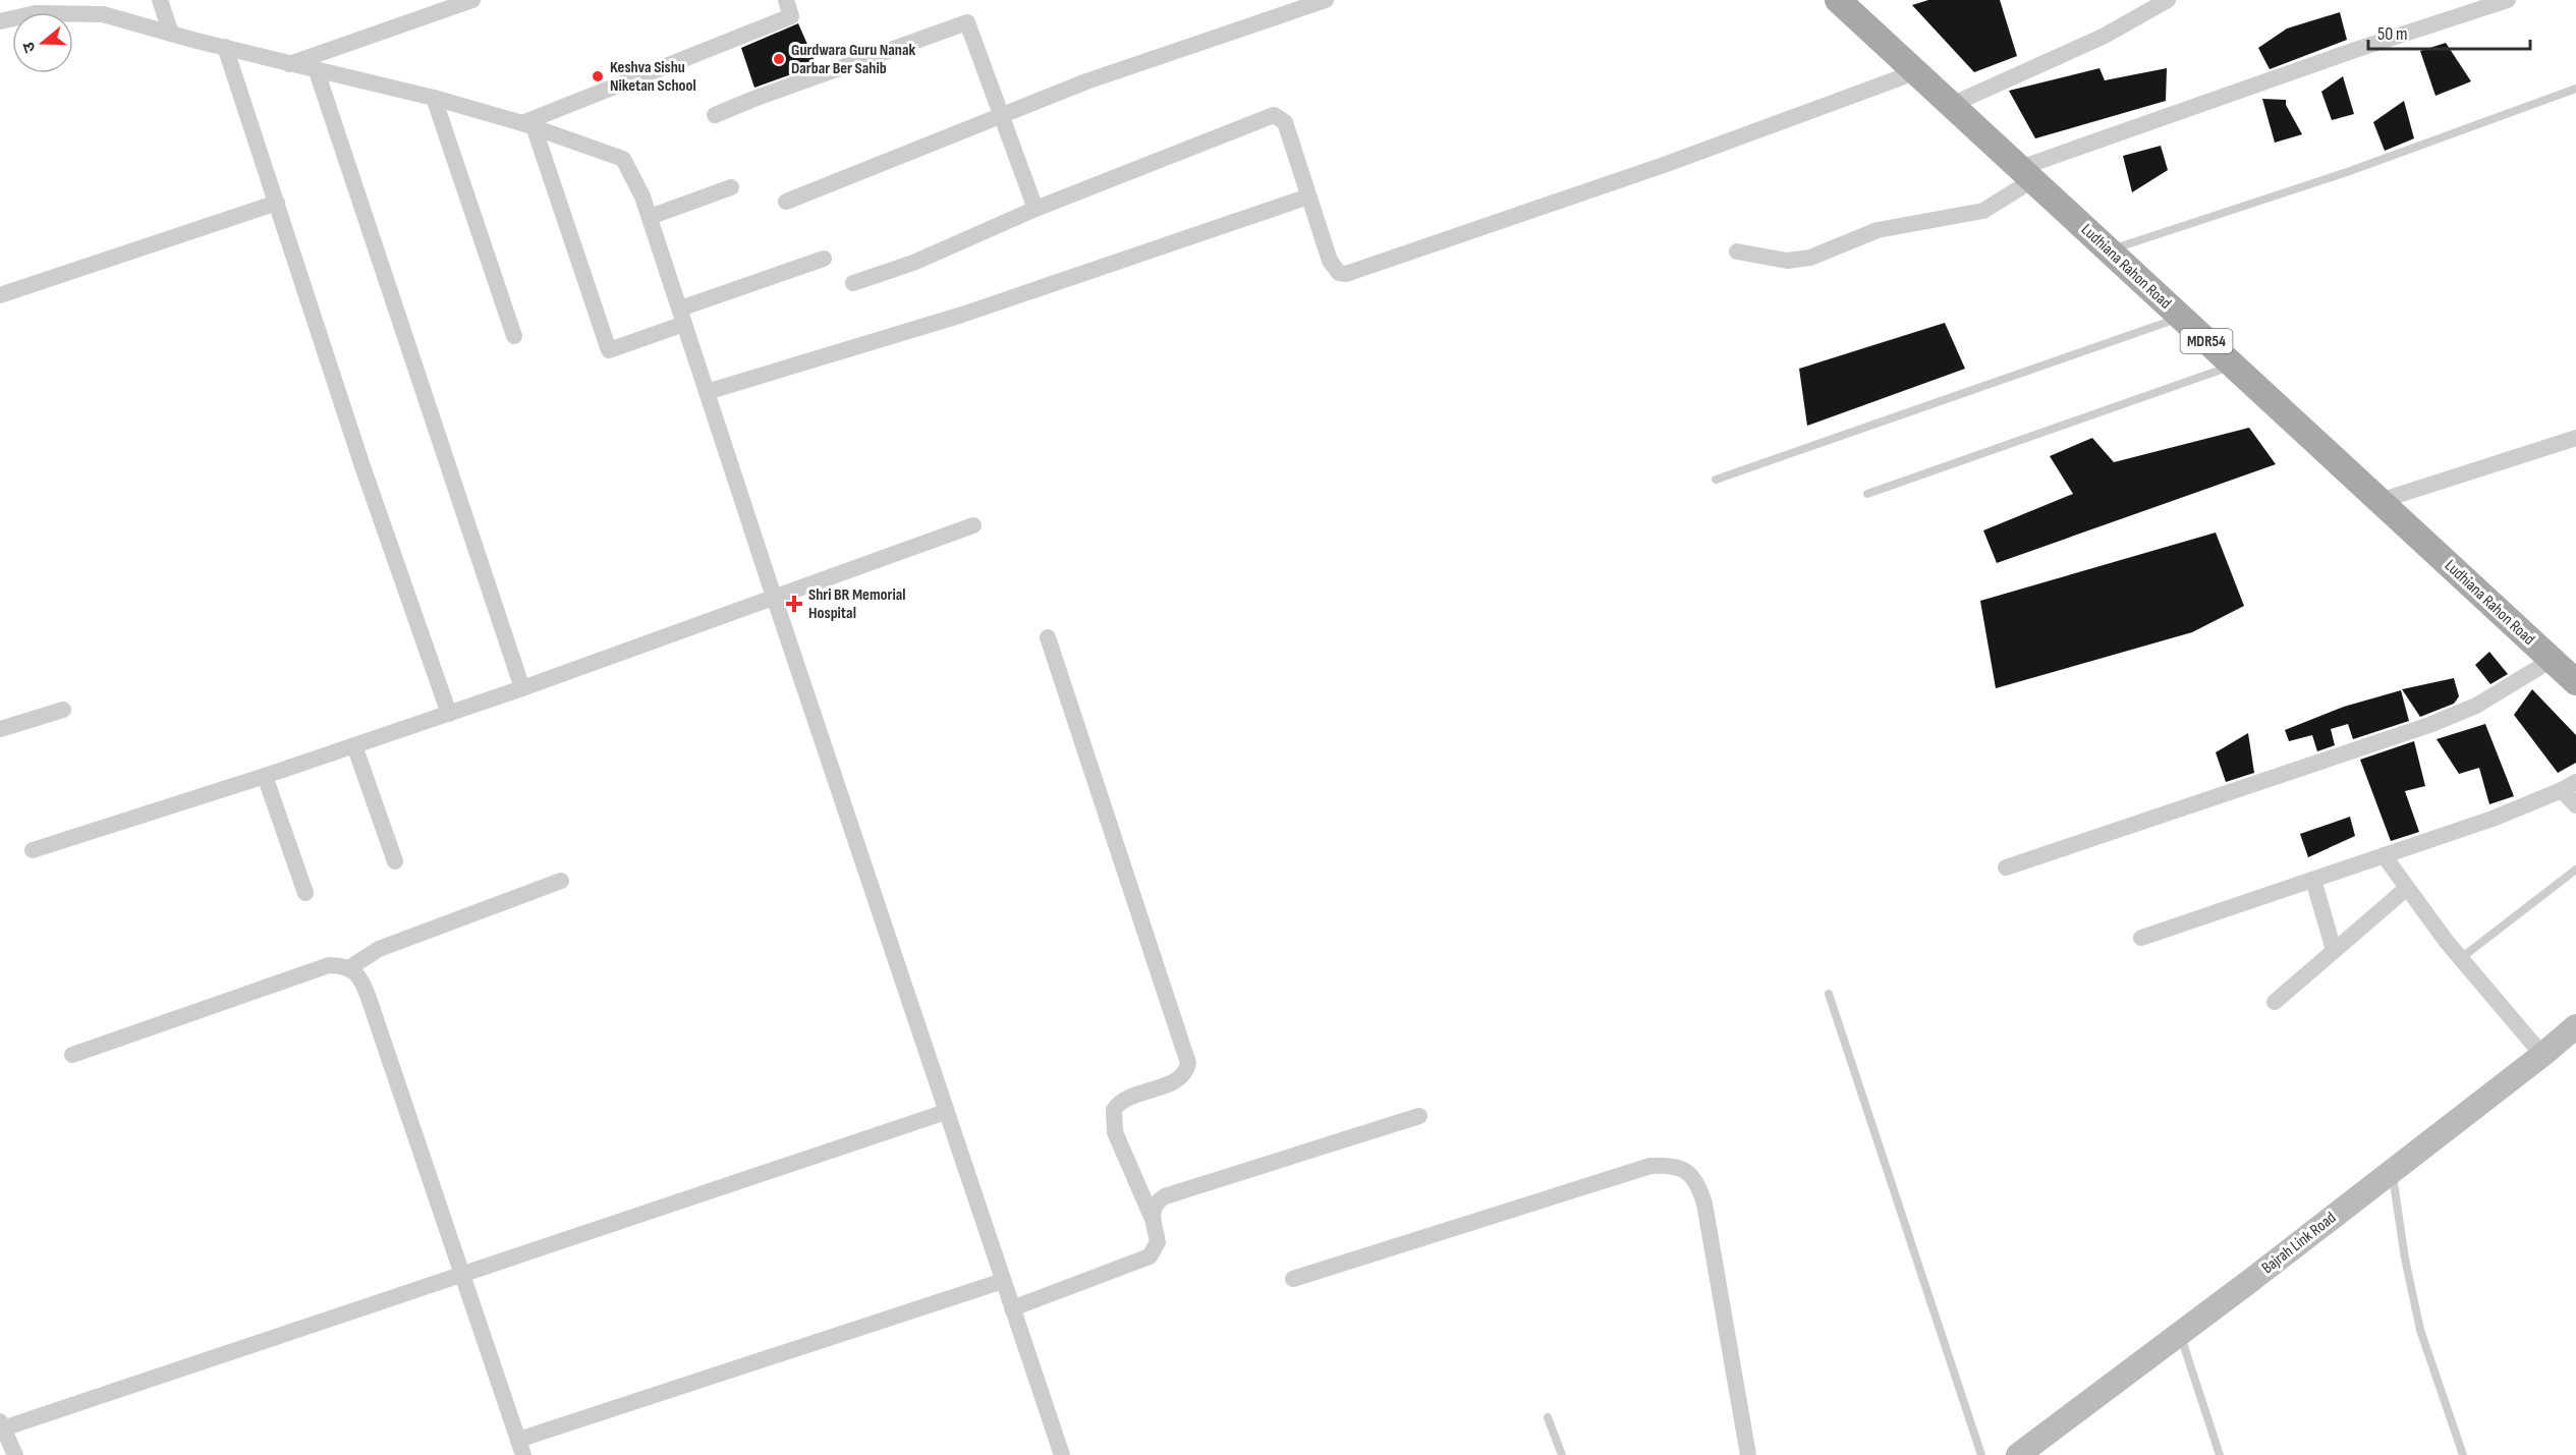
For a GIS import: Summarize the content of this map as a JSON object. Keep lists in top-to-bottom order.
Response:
{
  "streets": {
    "main road": ["Ludhiana Rahon Road", "MDR54"],
    "street": ["Bajrah Link Road"]
  },
  "places": {
    "other": ["Gurdwara Guru Nanak Darbar Ber Sahib", "Keshva Sishu Niketan School"],
    "health": ["Shri BR Memorial Hospital"]
  },
  "scale_bar": "50 m",
  "north": "left"
}
